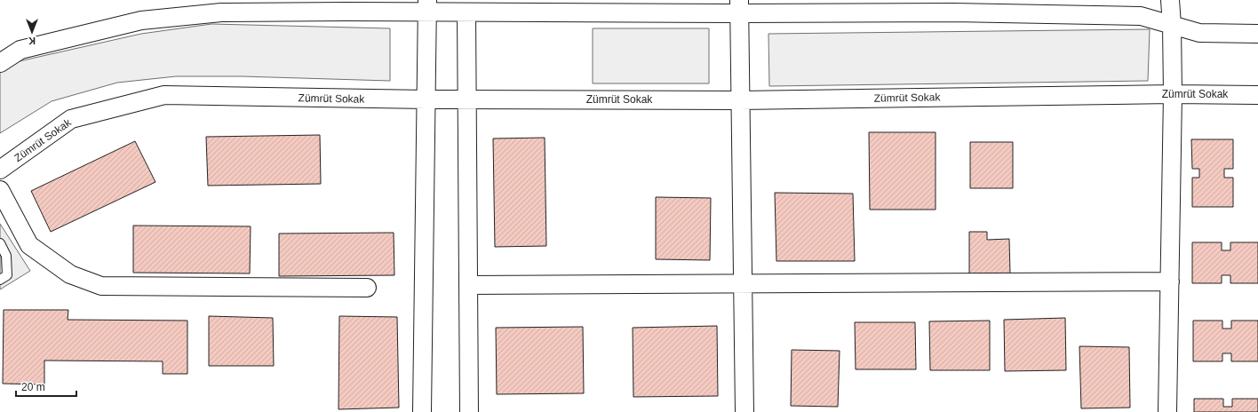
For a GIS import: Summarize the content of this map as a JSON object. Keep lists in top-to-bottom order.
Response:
{
  "streets": {
    "street": ["Zümrüt Sokak"]
  },
  "scale_bar": "20 m",
  "north": "bottom"
}
